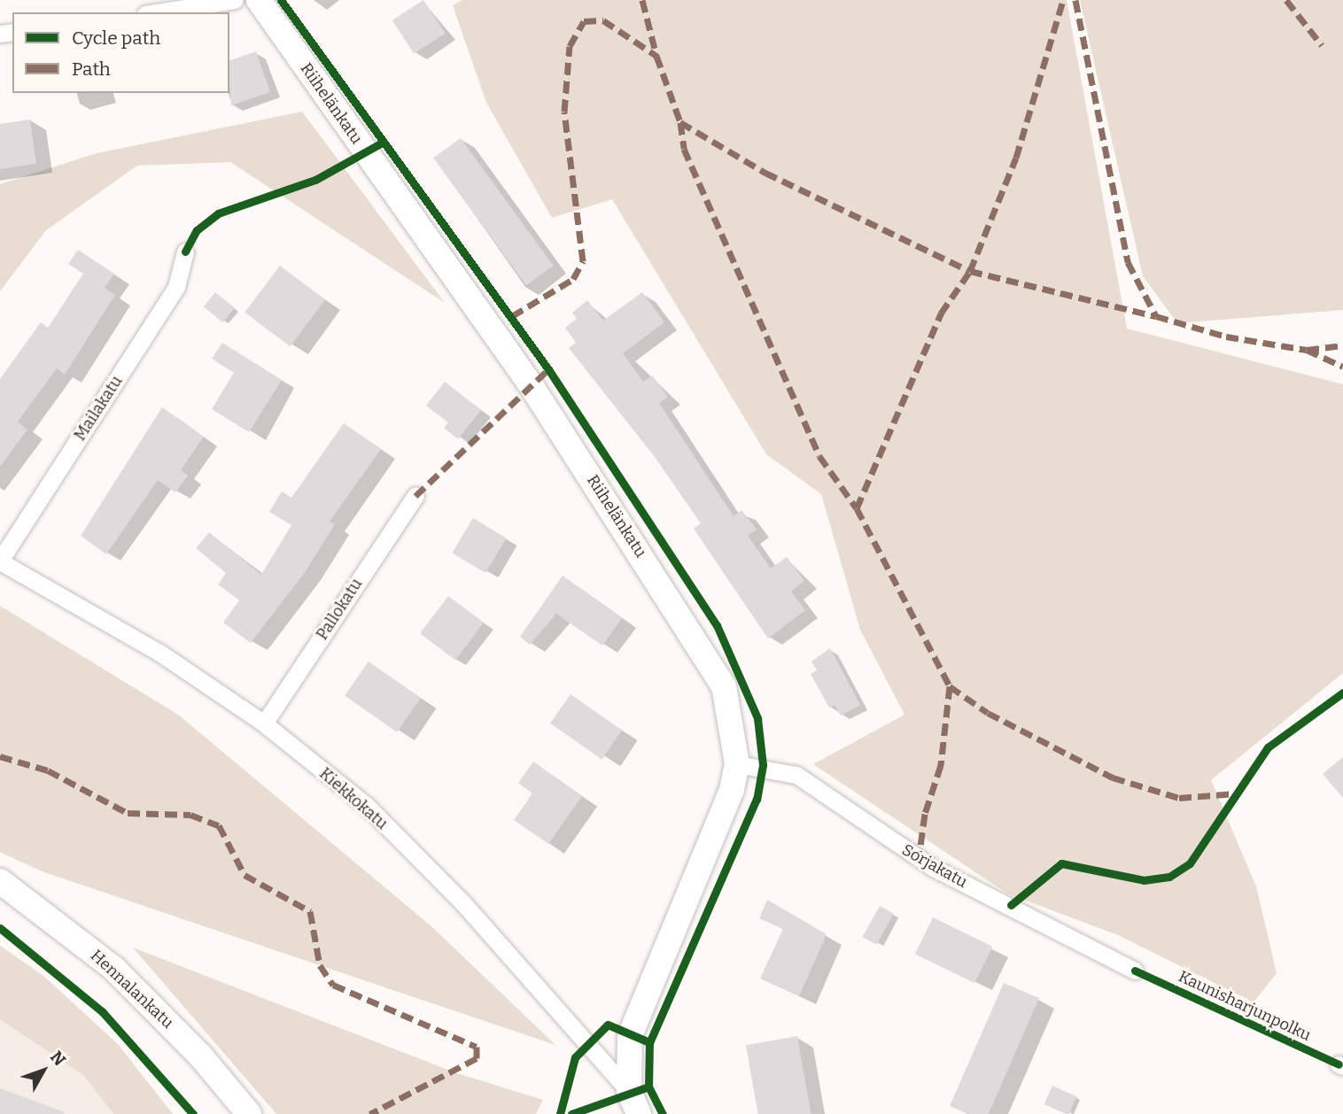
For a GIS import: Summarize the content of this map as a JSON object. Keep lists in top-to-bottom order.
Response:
{
  "streets": {
    "street": [
      "Riihelänkatu",
      "Mailakatu",
      "Pallokatu",
      "Kiekkokatu",
      "Sorjakatu",
      "Hennalankatu"
    ],
    "cycle path": ["Kaunisharjunpolku"]
  },
  "crossings": [
    ["Riihelänkatu", "Kiekkokatu"],
    ["Riihelänkatu", "Sorjakatu"],
    ["Mailakatu", "Kiekkokatu"],
    ["Pallokatu", "Kiekkokatu"]
  ],
  "legend": ["Cycle path", "Path"],
  "north": "top right"
}
